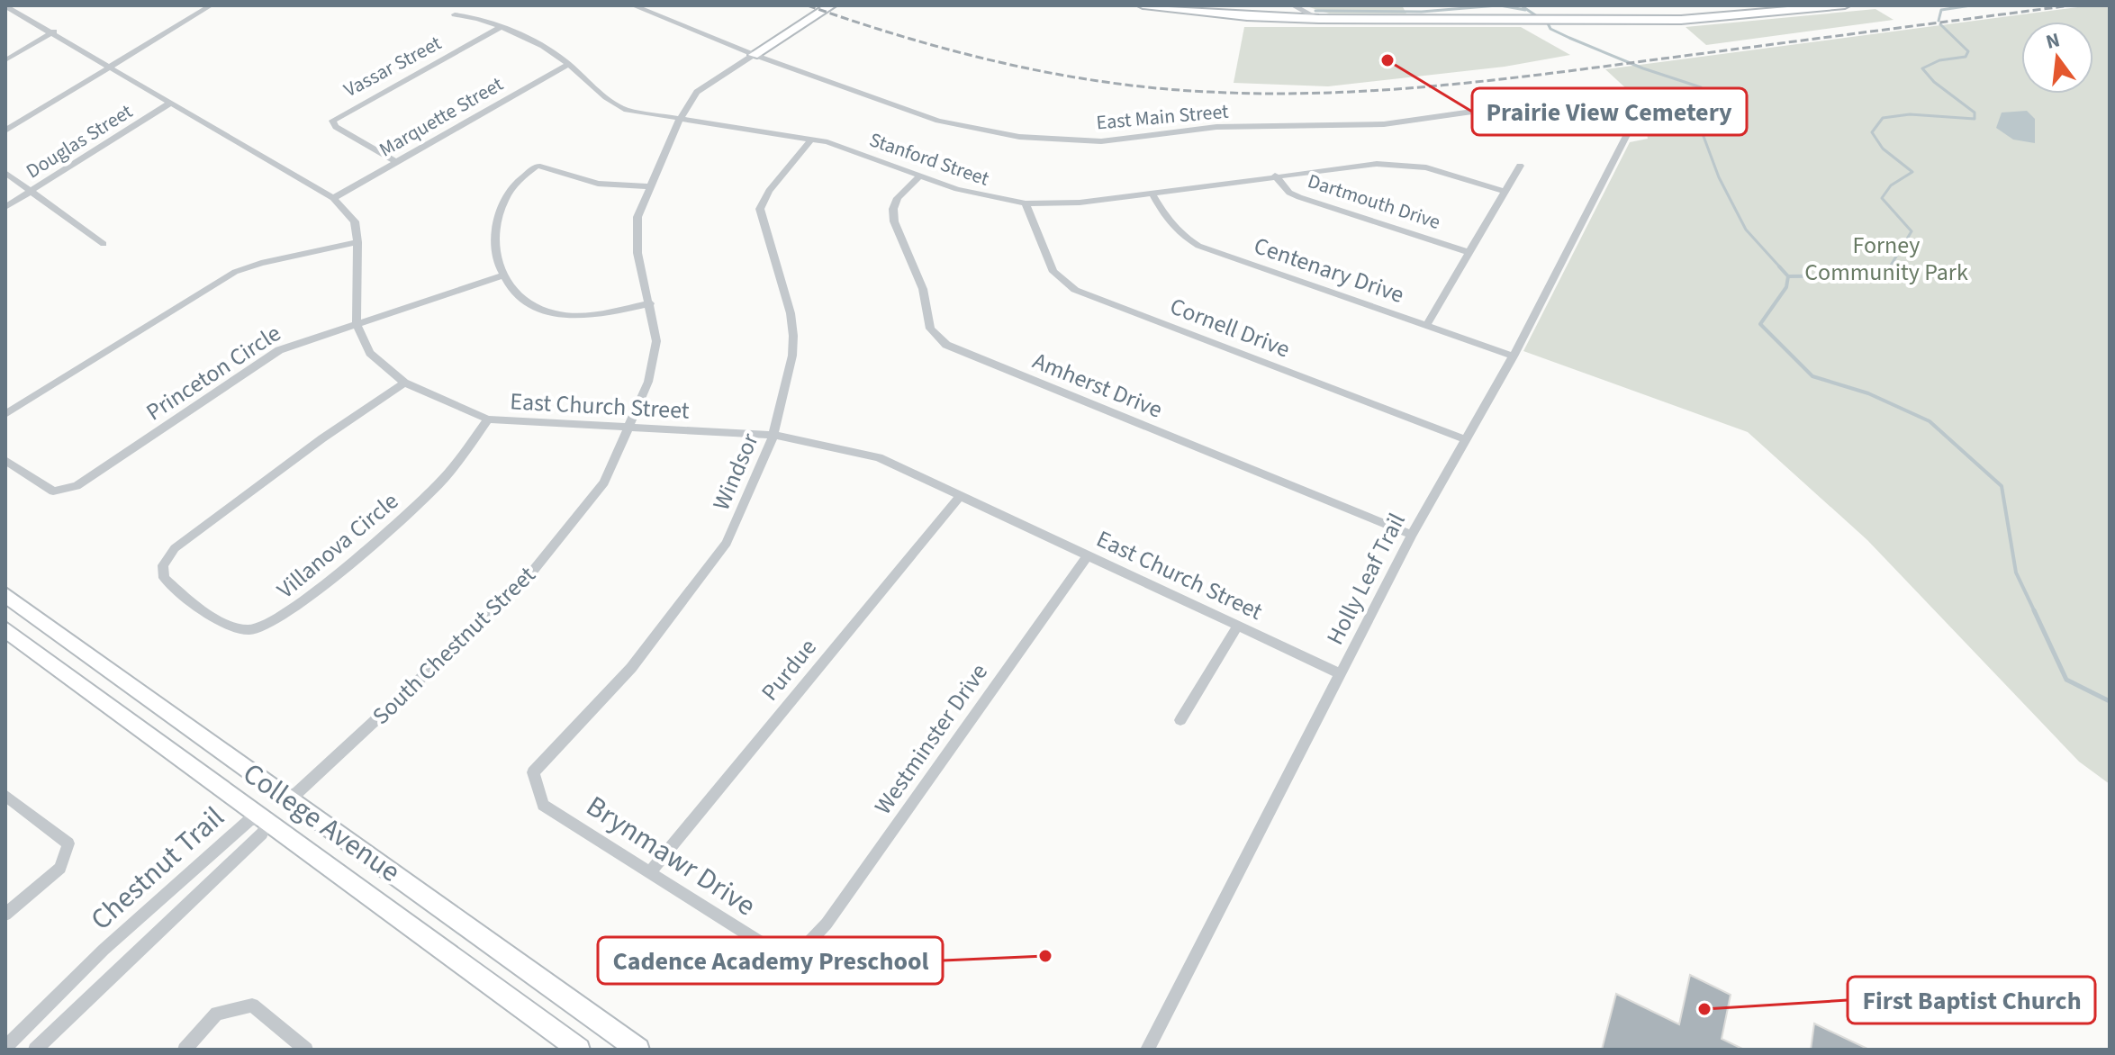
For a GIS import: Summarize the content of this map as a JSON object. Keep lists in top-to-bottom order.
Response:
{
  "streets": {
    "main road": ["South Chestnut Street", "College Avenue"],
    "street": [
      "Vassar Street",
      "Marquette Street",
      "East Main Street",
      "Douglas Street",
      "Stanford Street",
      "Dartmouth Drive",
      "Centenary Drive",
      "Cornell Drive",
      "Princeton Circle",
      "Amherst Drive",
      "East Church Street",
      "Windsor",
      "Villanova Circle",
      "Holly Leaf Trail",
      "Purdue",
      "Westminster Drive",
      "Brynmawr Drive",
      "Chestnut Trail"
    ]
  },
  "crossings": [
    ["Vassar Street", "Marquette Street"],
    ["Vassar Street", "Stanford Street"],
    ["Marquette Street", "Stanford Street"],
    ["Marquette Street", "East Church Street"],
    ["East Main Street", "Holly Leaf Trail"],
    ["East Main Street", "South Chestnut Street"],
    ["Douglas Street", "East Church Street"],
    ["Stanford Street", "Dartmouth Drive"],
    ["Stanford Street", "Centenary Drive"],
    ["Stanford Street", "Cornell Drive"],
    ["Stanford Street", "Amherst Drive"],
    ["Stanford Street", "Windsor"],
    ["Stanford Street", "South Chestnut Street"],
    ["Centenary Drive", "Holly Leaf Trail"],
    ["Cornell Drive", "Holly Leaf Trail"],
    ["Princeton Circle", "East Church Street"],
    ["Amherst Drive", "Holly Leaf Trail"],
    ["East Church Street", "Windsor"],
    ["East Church Street", "Villanova Circle"],
    ["East Church Street", "Holly Leaf Trail"],
    ["East Church Street", "South Chestnut Street"],
    ["East Church Street", "Purdue"],
    ["East Church Street", "Westminster Drive"],
    ["Windsor", "Brynmawr Drive"],
    ["South Chestnut Street", "College Avenue"],
    ["Purdue", "Brynmawr Drive"],
    ["Westminster Drive", "Brynmawr Drive"],
    ["College Avenue", "Chestnut Trail"]
  ],
  "parks": ["Forney Community Park"],
  "places": ["Prairie View Cemetery", "Cadence Academy Preschool", "First Baptist Church"],
  "north": "top"
}
